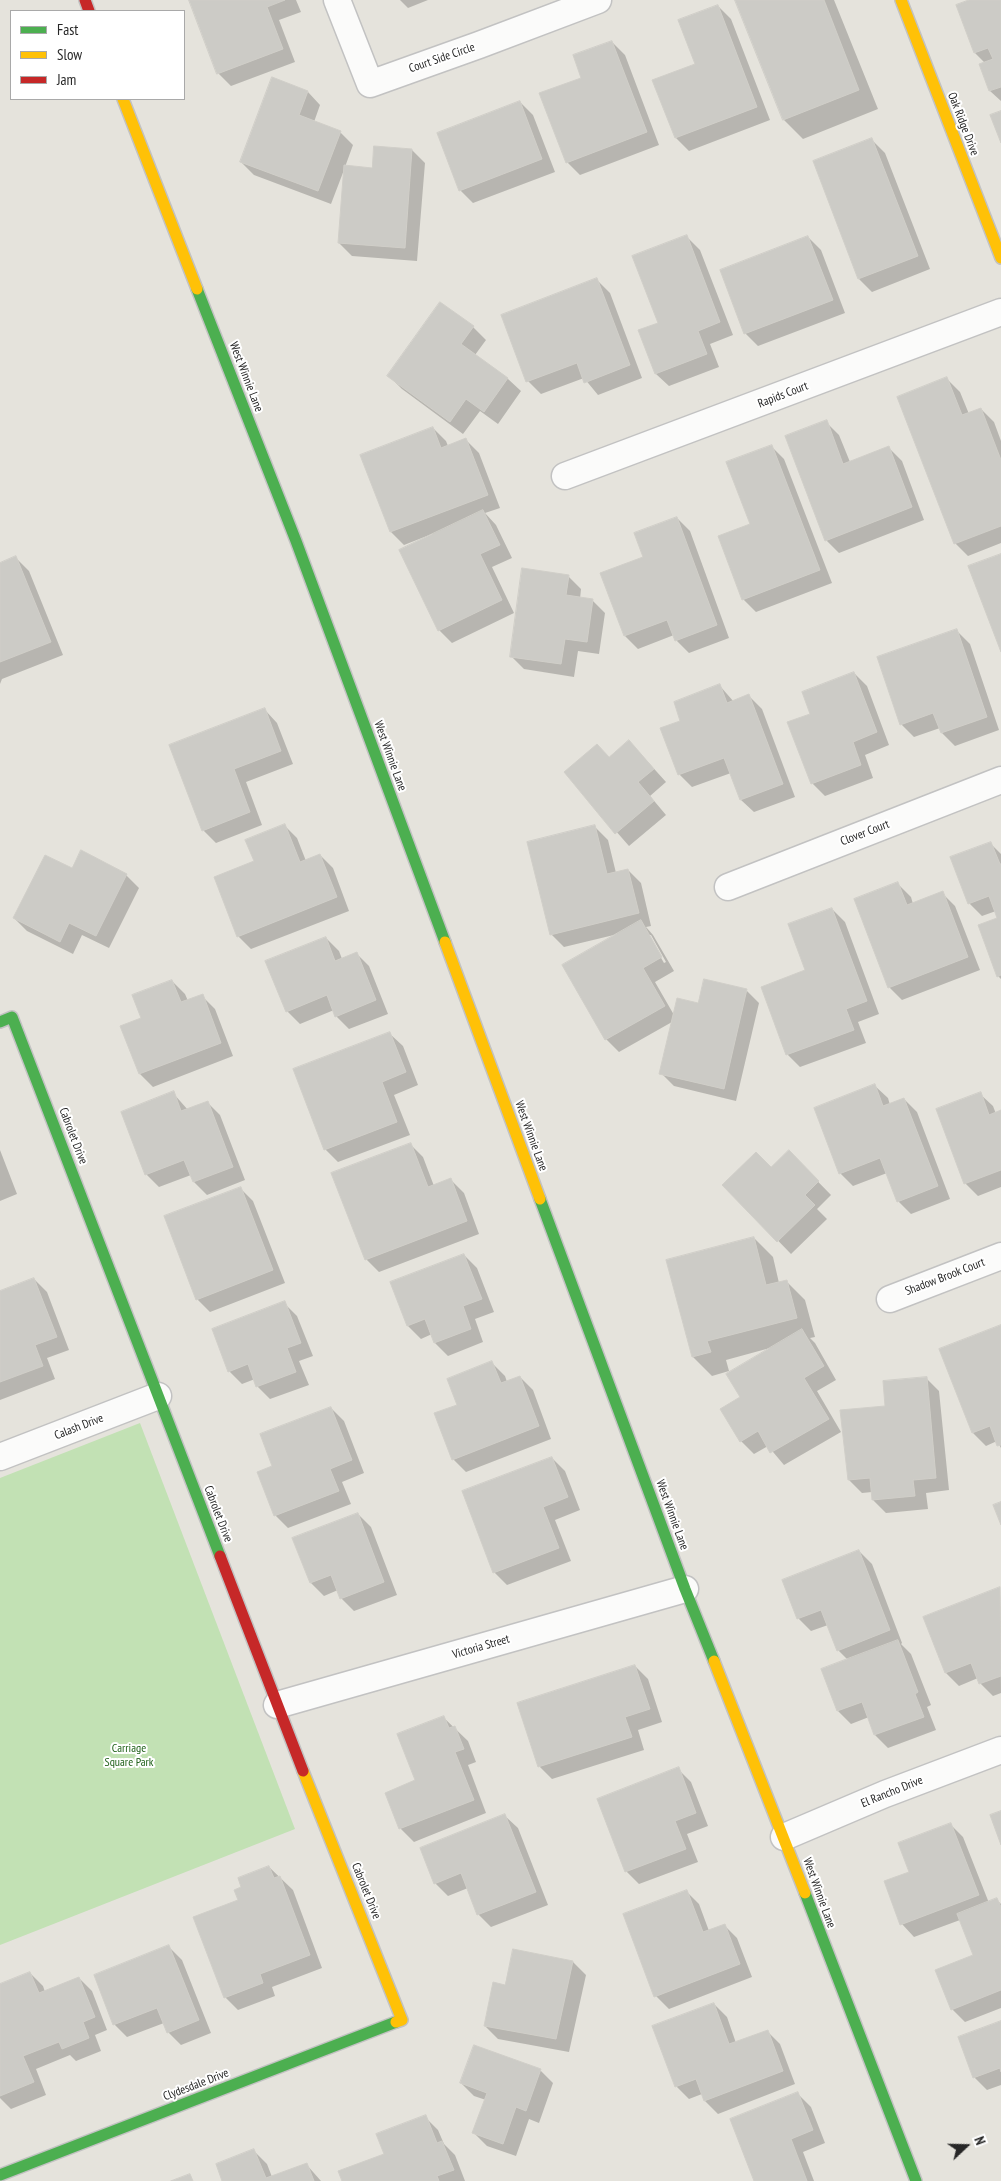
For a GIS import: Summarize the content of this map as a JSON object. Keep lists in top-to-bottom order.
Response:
{
  "streets": {
    "street": [
      "Court Side Circle",
      "Oak Ridge Drive",
      "West Winnie Lane",
      "Rapids Court",
      "Clover Court",
      "Cabrolet Drive",
      "Shadow Brook Court",
      "Calash Drive",
      "Victoria Street",
      "El Rancho Drive",
      "Clydesdale Drive"
    ]
  },
  "crossings": [
    ["West Winnie Lane", "Victoria Street"],
    ["West Winnie Lane", "El Rancho Drive"],
    ["Cabrolet Drive", "Calash Drive"],
    ["Cabrolet Drive", "Victoria Street"],
    ["Cabrolet Drive", "Clydesdale Drive"]
  ],
  "parks": ["Carriage Square Park"],
  "legend": ["Fast", "Slow", "Jam"],
  "north": "right"
}
